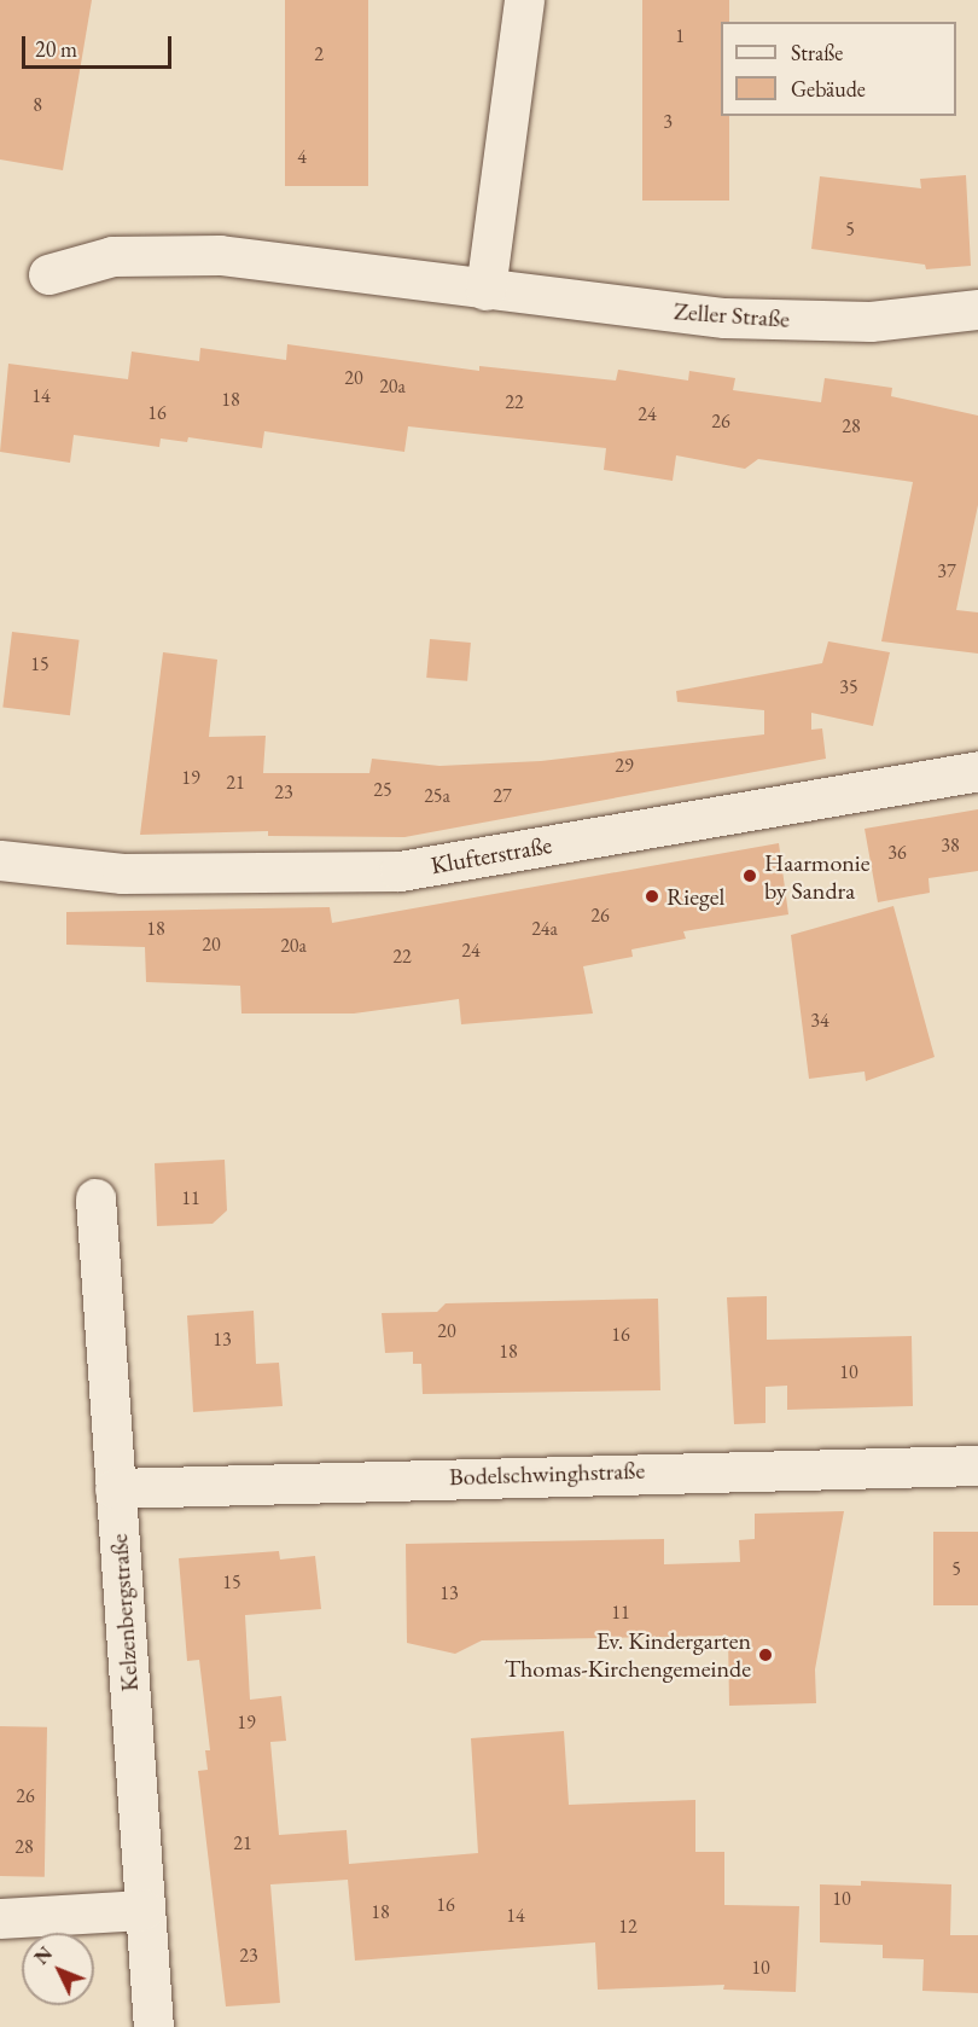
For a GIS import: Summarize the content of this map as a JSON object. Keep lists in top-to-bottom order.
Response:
{
  "streets": {
    "street": [
      "Zeller Straße",
      "Klufterstraße",
      "Bodelschwinghstraße",
      "Kelzenbergstraße"
    ]
  },
  "crossings": [
    ["Bodelschwinghstraße", "Kelzenbergstraße"]
  ],
  "places": ["Haarmonie by Sandra", "Riegel", "Ev. Kindergarten Thomas-Kirchengemeinde"],
  "house_numbers": [
    "1",
    "2",
    "8",
    "3",
    "4",
    "5",
    "20",
    "20a",
    "14",
    "18",
    "22",
    "16",
    "24",
    "26",
    "28",
    "37",
    "15",
    "35",
    "29",
    "19",
    "21",
    "25",
    "23",
    "25a",
    "27",
    "38",
    "36",
    "26",
    "18",
    "24a",
    "20",
    "20a",
    "24",
    "22",
    "34",
    "11",
    "20",
    "16",
    "13",
    "18",
    "10",
    "5",
    "15",
    "13",
    "11",
    "19",
    "26",
    "21",
    "28",
    "10",
    "16",
    "18",
    "14",
    "12",
    "23",
    "10"
  ],
  "legend": ["Straße", "Gebäude"],
  "scale_bar": "20 m",
  "north": "top left"
}
